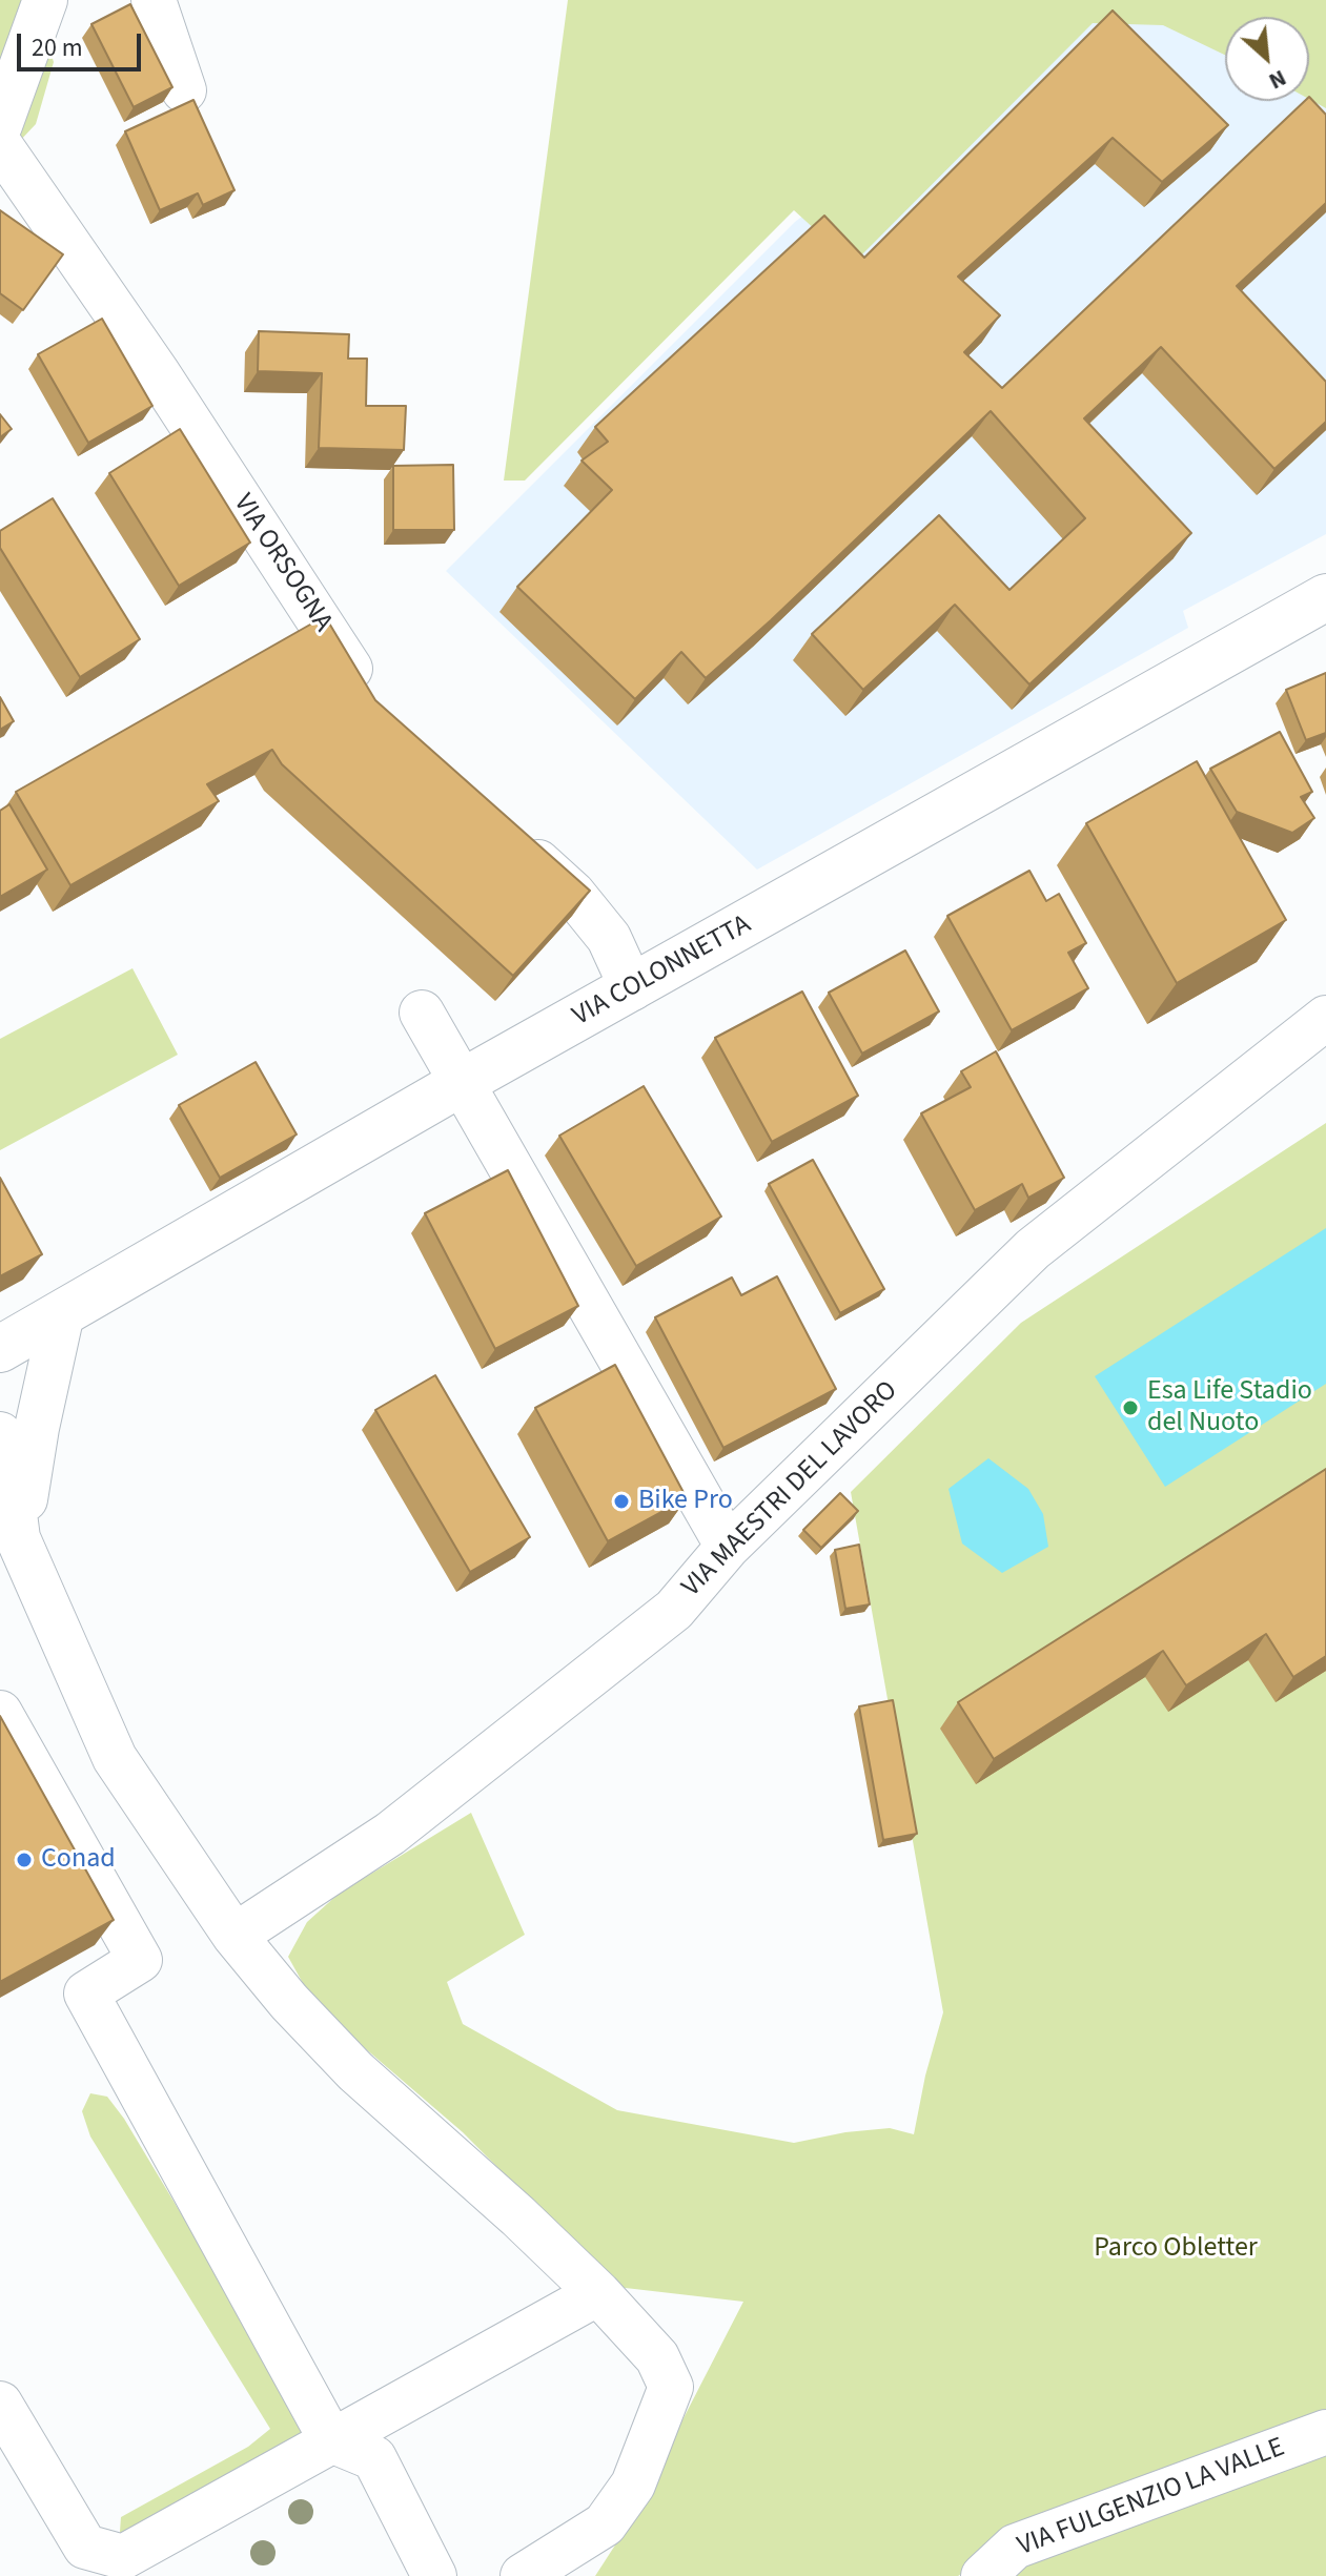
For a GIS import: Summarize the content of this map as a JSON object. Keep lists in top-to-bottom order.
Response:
{
  "streets": {
    "main road": ["VIA COLONNETTA"],
    "street": ["VIA ORSOGNA", "VIA MAESTRI DEL LAVORO", "VIA FULGENZIO LA VALLE"]
  },
  "parks": ["Parco Obletter"],
  "places": ["Esa Life Stadio del Nuoto", "Bike Pro", "Conad"],
  "scale_bar": "20 m",
  "north": "bottom right"
}
